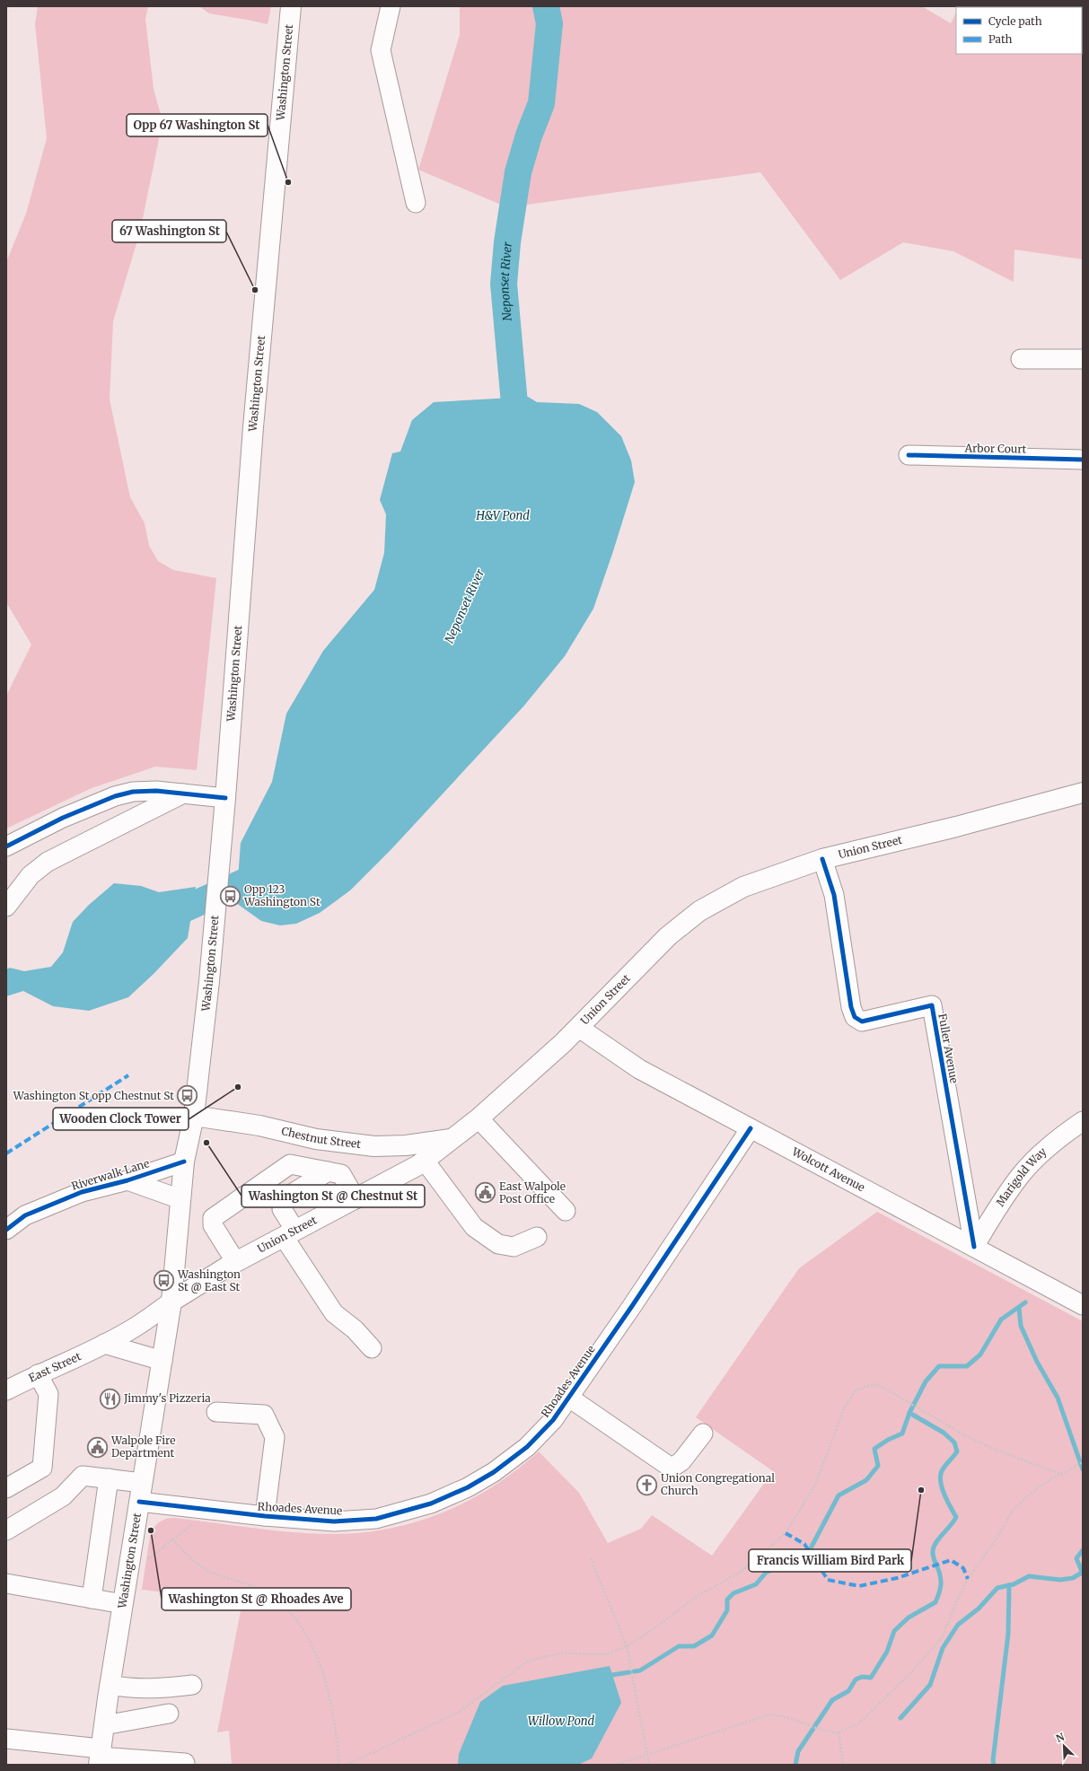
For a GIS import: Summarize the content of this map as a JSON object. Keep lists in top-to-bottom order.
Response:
{
  "streets": {
    "main road": ["Washington Street", "Union Street", "Chestnut Street"],
    "street": [
      "Arbor Court",
      "Fuller Avenue",
      "Wolcott Avenue",
      "Riverwalk Lane",
      "Marigold Way",
      "East Street",
      "Rhoades Avenue"
    ]
  },
  "crossings": [
    ["Washington Street", "Union Street"],
    ["Washington Street", "Chestnut Street"],
    ["Washington Street", "Riverwalk Lane"],
    ["Washington Street", "East Street"],
    ["Washington Street", "Rhoades Avenue"],
    ["Union Street", "Fuller Avenue"],
    ["Union Street", "Chestnut Street"],
    ["Union Street", "Wolcott Avenue"],
    ["Union Street", "East Street"],
    ["Fuller Avenue", "Wolcott Avenue"],
    ["Fuller Avenue", "Marigold Way"],
    ["Wolcott Avenue", "Marigold Way"],
    ["Wolcott Avenue", "Rhoades Avenue"]
  ],
  "water": ["Neponset River", "H&V Pond", "Willow Pond"],
  "places": {
    "other": [
      "Opp 67 Washington St",
      "67 Washington St",
      "Wooden Clock Tower",
      "Washington St @ Chestnut St",
      "Francis William Bird Park",
      "Washington St @ Rhoades Ave"
    ],
    "bus stop": ["Opp 123 Washington St", "Washington St opp Chestnut St", "Washington St @ East St"],
    "public building": ["East Walpole Post Office", "Walpole Fire Department"],
    "restaurant": ["Jimmy's Pizzeria"],
    "church": ["Union Congregational Church"]
  },
  "legend": ["Cycle path", "Path"],
  "north": "top left"
}
